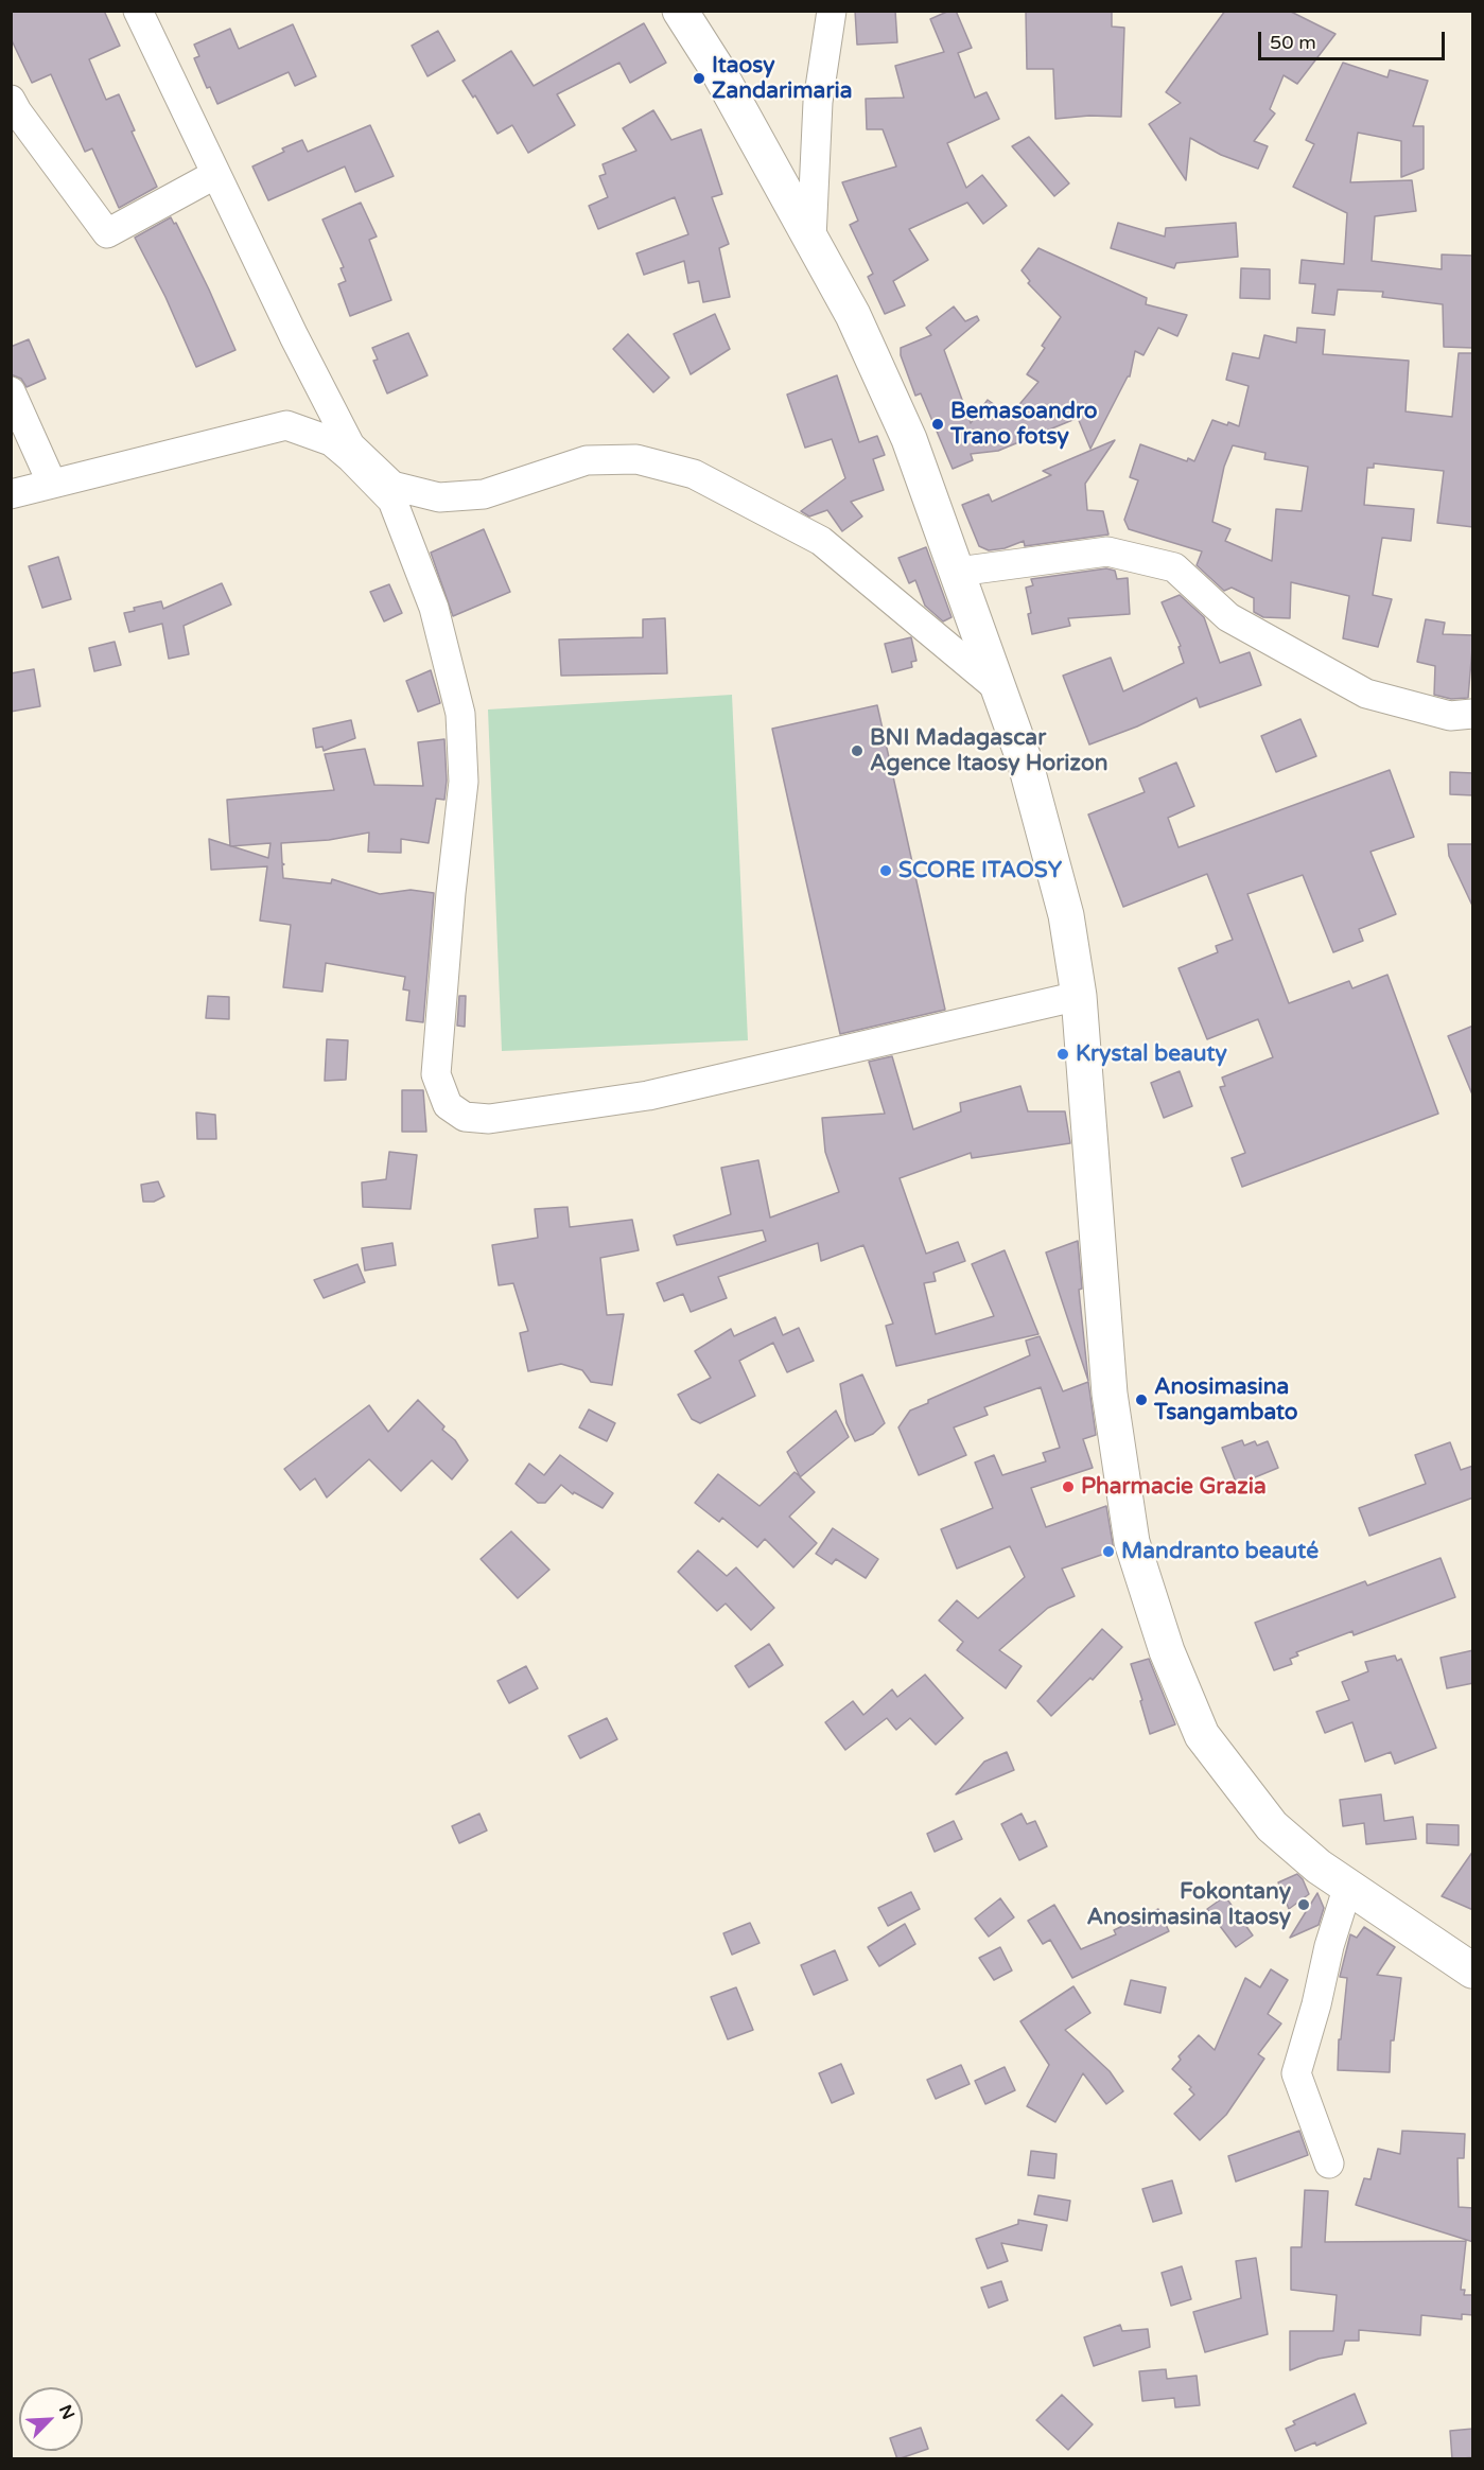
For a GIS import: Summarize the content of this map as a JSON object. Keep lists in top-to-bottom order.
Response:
{
  "places": [
    "Itaosy Zandarimaria",
    "Bemasoandro Trano fotsy",
    "BNI Madagascar Agence Itaosy Horizon",
    "SCORE ITAOSY",
    "Krystal beauty",
    "Anosimasina Tsangambato",
    "Pharmacie Grazia",
    "Mandranto beauté",
    "Fokontany Anosimasina Itaosy"
  ],
  "scale_bar": "50 m",
  "north": "top right"
}
